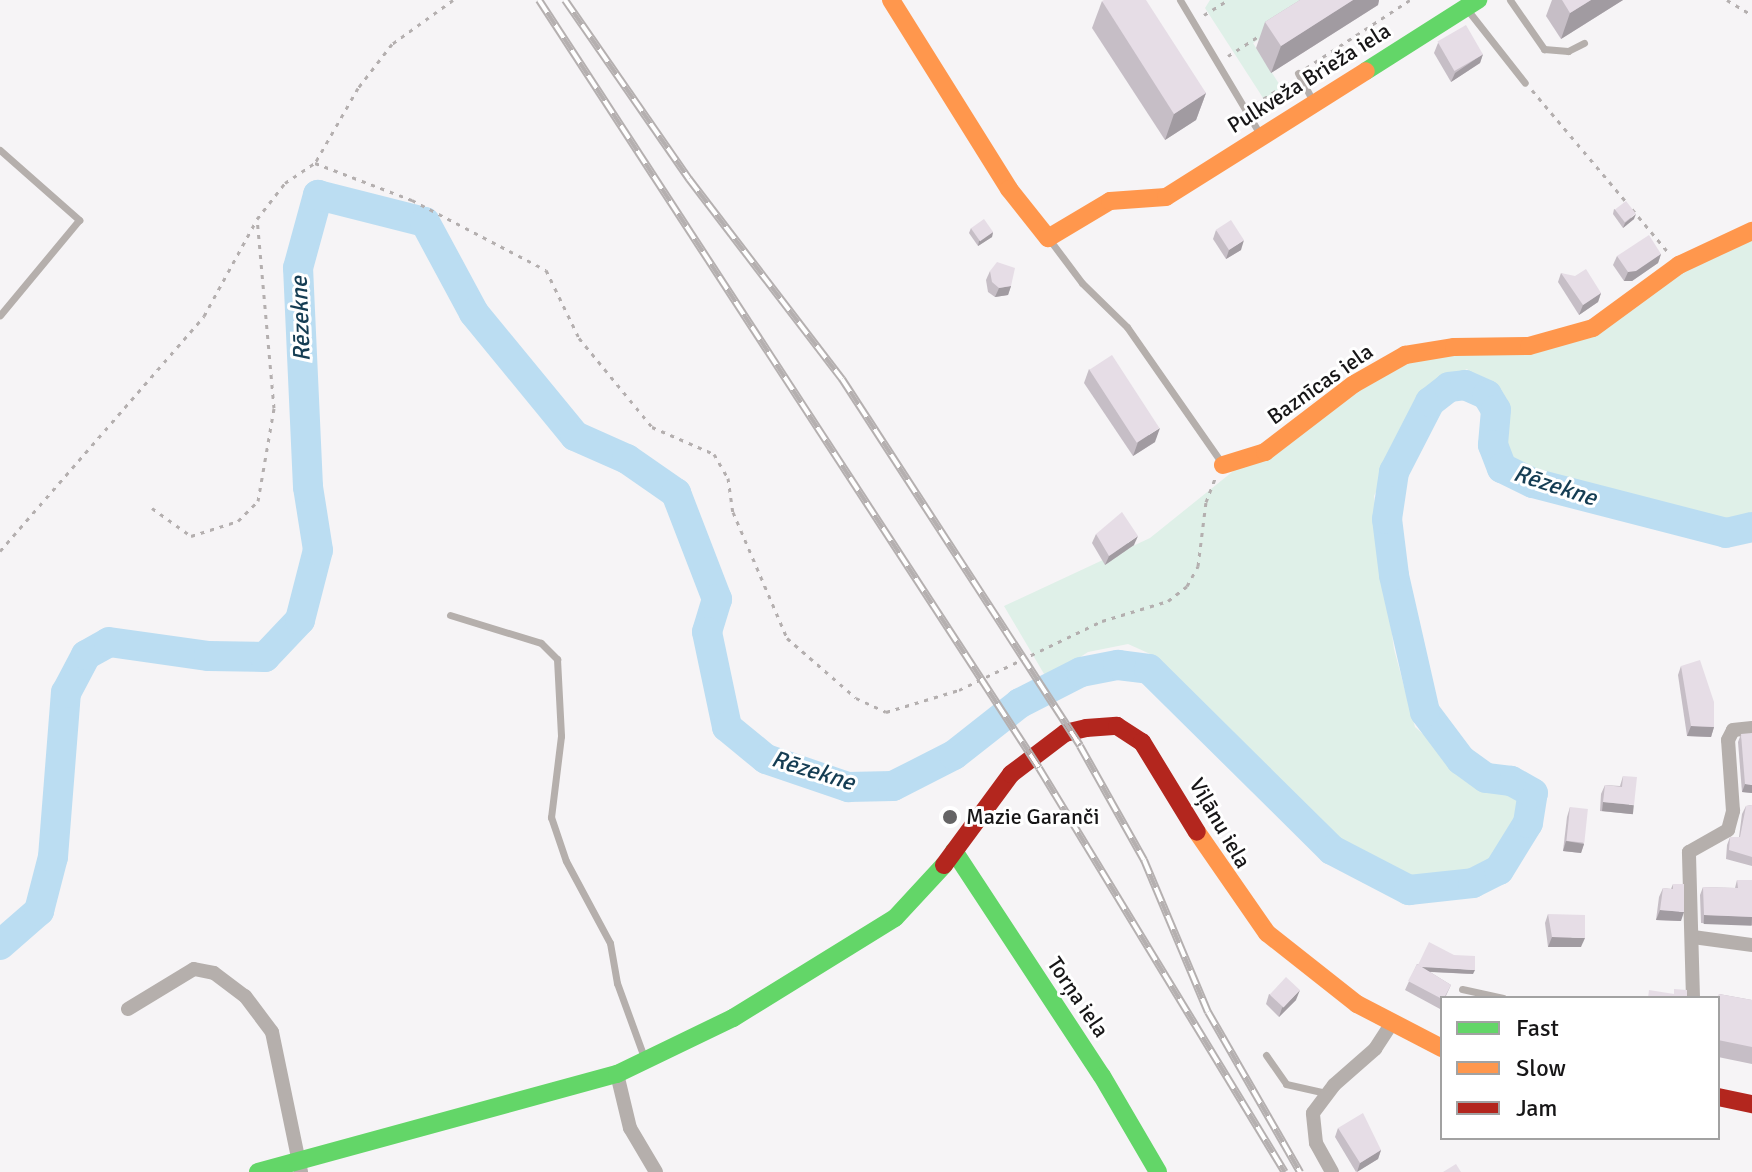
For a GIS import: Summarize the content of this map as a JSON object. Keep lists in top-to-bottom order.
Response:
{
  "streets": {
    "street": [
      "Pulkveža Brieža iela",
      "Baznīcas iela",
      "Viļānu iela",
      "Torņa iela"
    ]
  },
  "crossings": [
    ["Viļānu iela", "Torņa iela"]
  ],
  "water": ["Rēzekne"],
  "places": ["Mazie Garanči"],
  "legend": ["Fast", "Slow", "Jam"]
}
